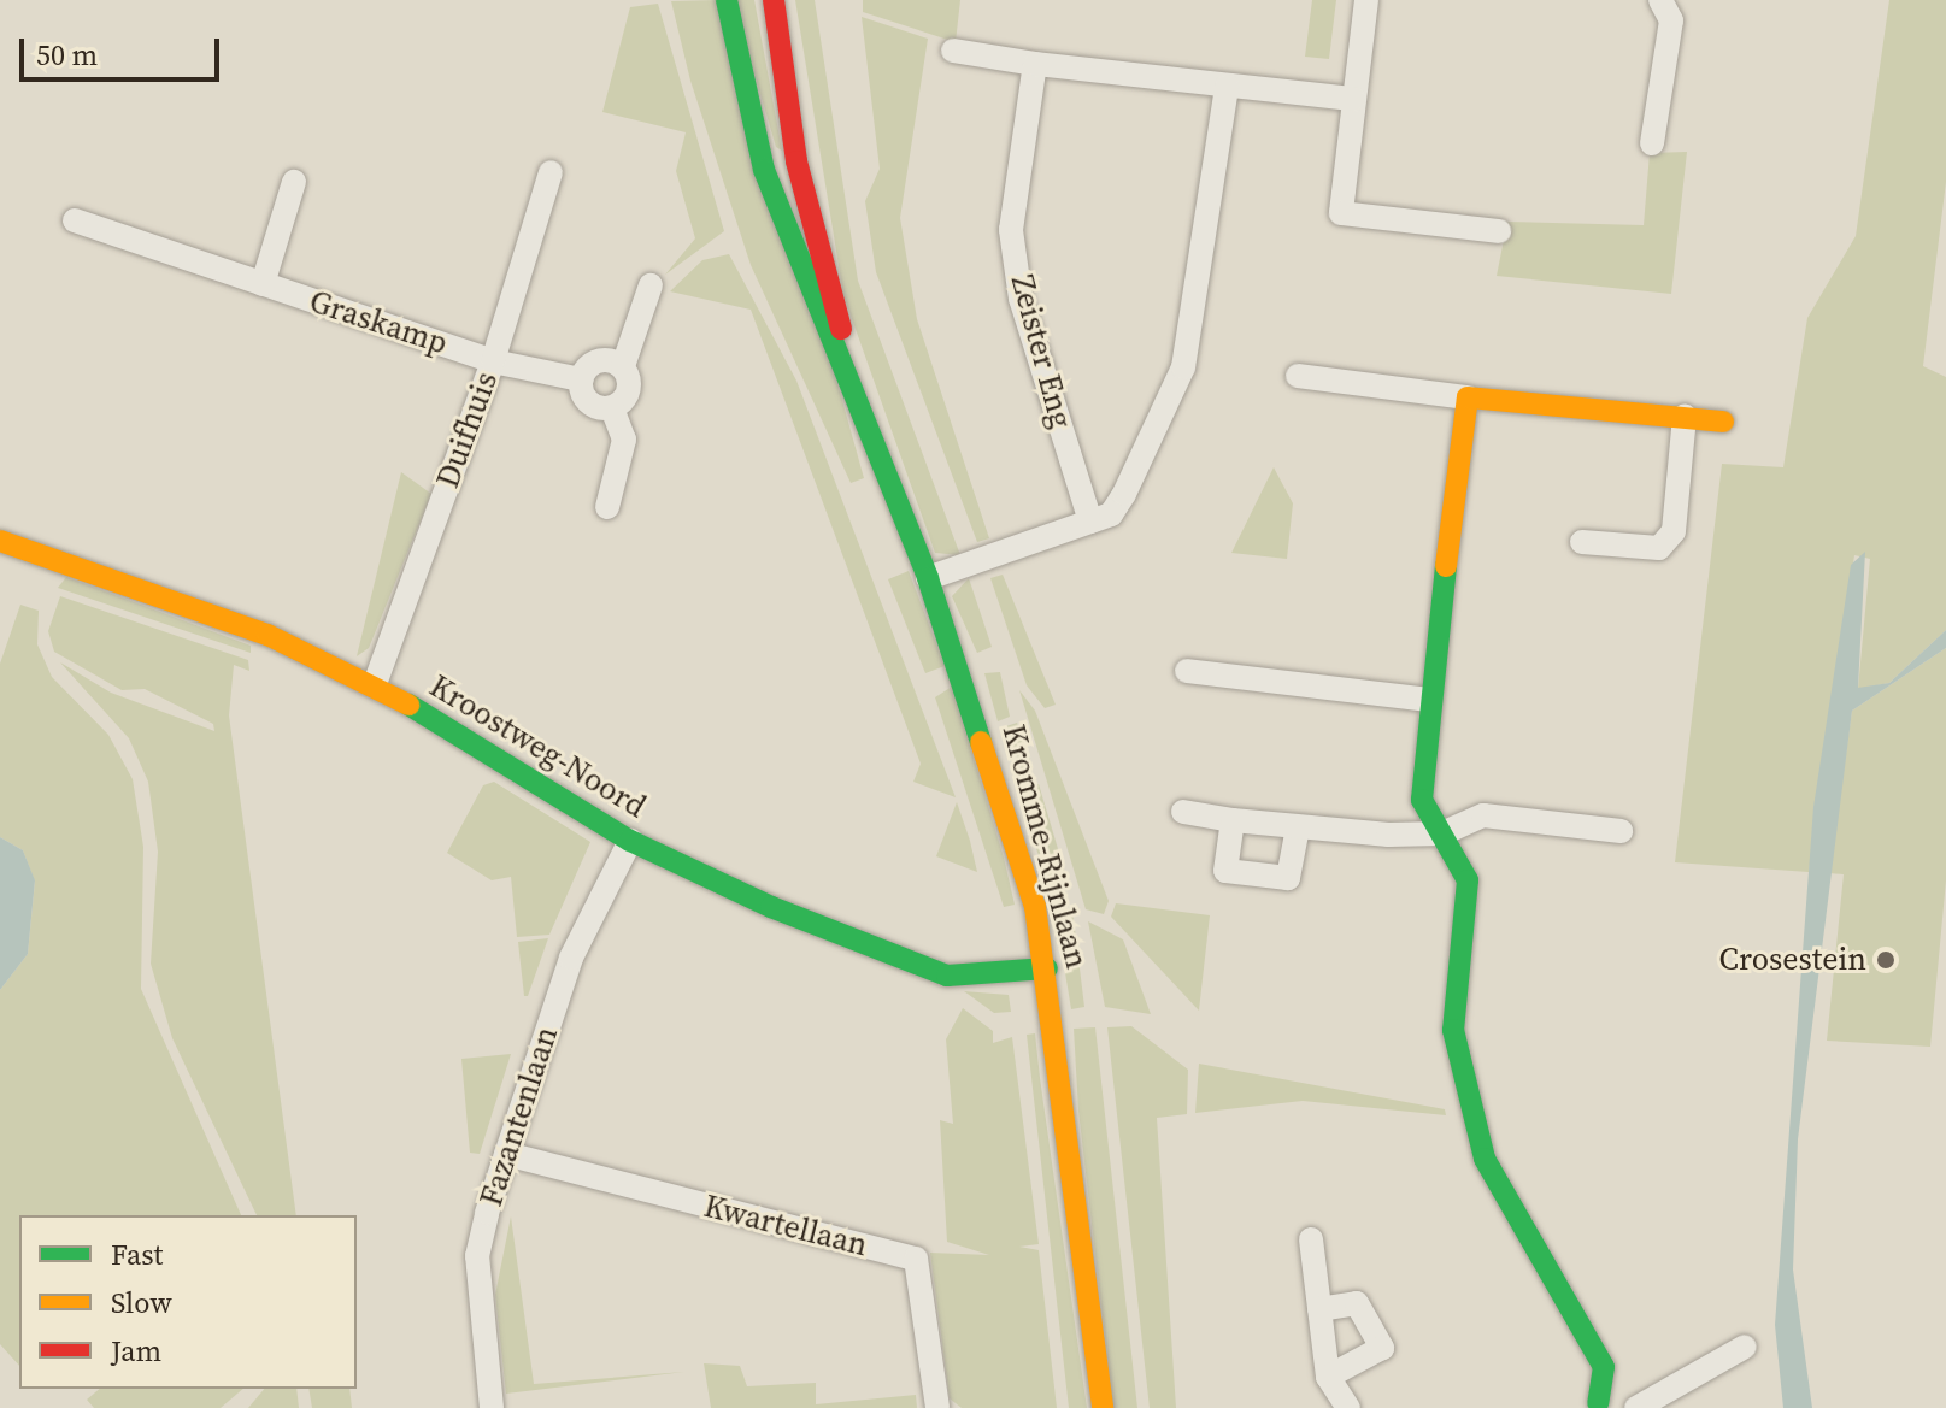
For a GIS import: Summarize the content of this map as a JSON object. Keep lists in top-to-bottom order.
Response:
{
  "streets": {
    "street": [
      "Graskamp",
      "Zeister Eng",
      "Duifhuis",
      "Kroostweg-Noord",
      "Kromme-Rijnlaan",
      "Fazantenlaan",
      "Kwartellaan"
    ]
  },
  "crossings": [
    ["Graskamp", "Duifhuis"],
    ["Duifhuis", "Kroostweg-Noord"],
    ["Kroostweg-Noord", "Kromme-Rijnlaan"],
    ["Kroostweg-Noord", "Fazantenlaan"],
    ["Fazantenlaan", "Kwartellaan"]
  ],
  "places": ["Crosestein"],
  "legend": ["Fast", "Slow", "Jam"],
  "scale_bar": "50 m"
}
